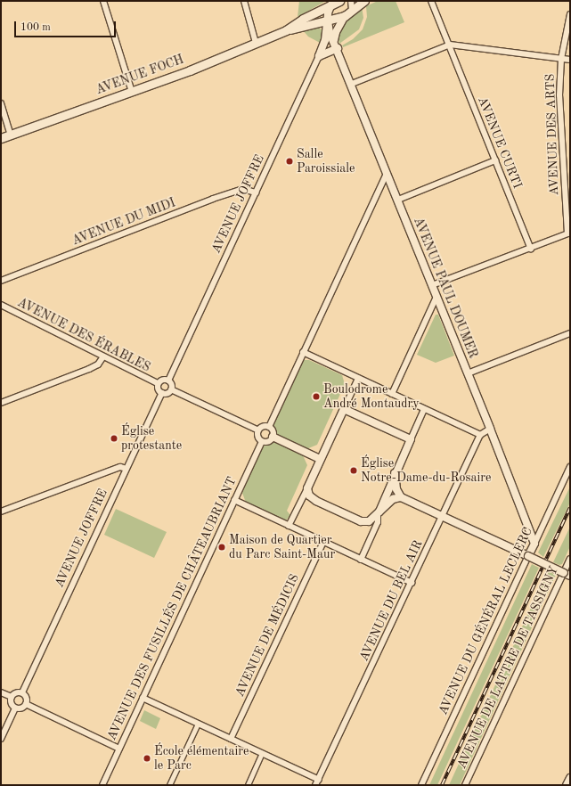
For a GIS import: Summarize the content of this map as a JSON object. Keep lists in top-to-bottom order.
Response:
{
  "streets": {
    "main road": ["AVENUE FOCH"],
    "street": [
      "AVENUE DES ARTS",
      "AVENUE CURTI",
      "AVENUE JOFFRE",
      "AVENUE DU MIDI",
      "AVENUE PAUL DOUMER",
      "AVENUE DES ÉRABLES",
      "AVENUE DU BEL AIR",
      "AVENUE DES FUSILLÉS DE CHÂTEAUBRIANT",
      "AVENUE DU GÉNÉRAL LECLERC",
      "AVENUE DE MÉDICIS",
      "AVENUE DE LATTRE DE TASSIGNY"
    ]
  },
  "crossings": [
    ["AVENUE FOCH", "AVENUE PAUL DOUMER"],
    ["AVENUE JOFFRE", "AVENUE DU MIDI"],
    ["AVENUE JOFFRE", "AVENUE DES ÉRABLES"],
    ["AVENUE PAUL DOUMER", "AVENUE DU GÉNÉRAL LECLERC"]
  ],
  "places": [
    "Salle Paroissiale",
    "Boulodrome André Montaudry",
    "Église protestante",
    "Église Notre-Dame-du-Rosaire",
    "Maison de Quartier du Parc Saint-Maur",
    "École élémentaire le Parc"
  ],
  "scale_bar": "100 m"
}
